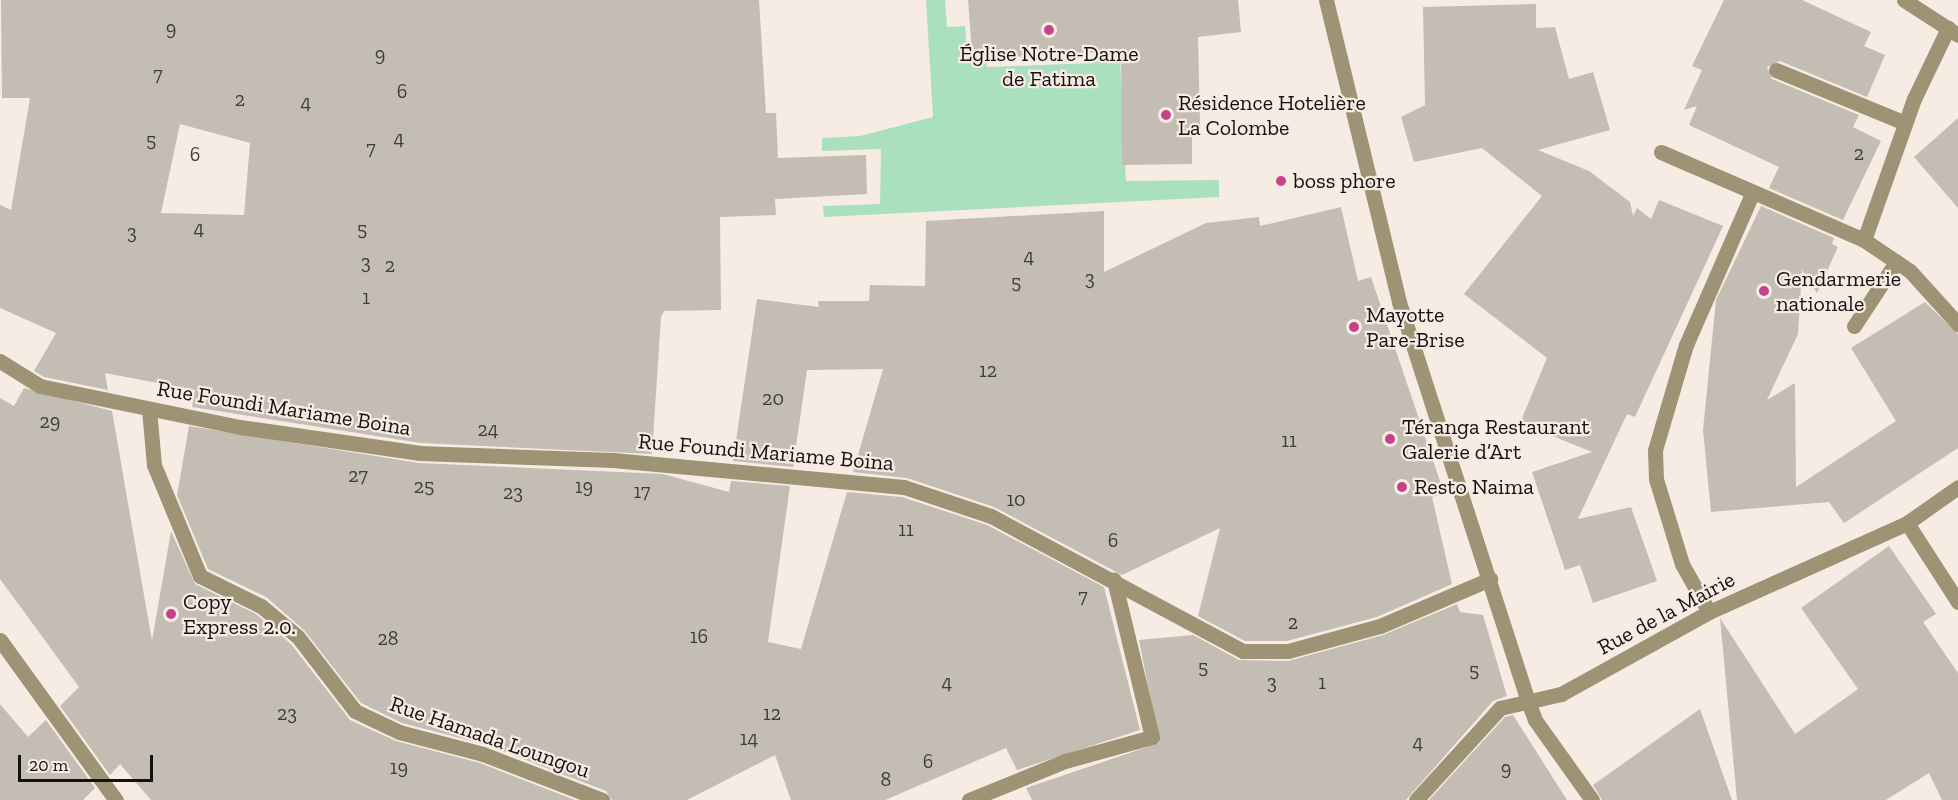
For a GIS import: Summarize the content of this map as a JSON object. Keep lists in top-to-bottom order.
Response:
{
  "streets": {
    "street": ["Rue Foundi Mariame Boina", "Rue de la Mairie", "Rue Hamada Loungou"]
  },
  "crossings": [
    ["Rue Foundi Mariame Boina", "Rue Hamada Loungou"]
  ],
  "places": [
    "Église Notre-Dame de Fatima",
    "Résidence Hotelière La Colombe",
    "boss phore",
    "Gendarmerie nationale",
    "Mayotte Pare-Brise",
    "Téranga Restaurant Galerie d’Art",
    "Resto Naima",
    "Copy Express 2.0."
  ],
  "house_numbers": [
    "9",
    "9",
    "7",
    "6",
    "2",
    "4",
    "4",
    "5",
    "7",
    "2",
    "6",
    "4",
    "5",
    "3",
    "4",
    "3",
    "2",
    "3",
    "5",
    "1",
    "12",
    "20",
    "29",
    "24",
    "11",
    "27",
    "25",
    "19",
    "17",
    "23",
    "10",
    "11",
    "6",
    "7",
    "2",
    "16",
    "28",
    "5",
    "5",
    "4",
    "3",
    "1",
    "23",
    "12",
    "14",
    "4",
    "6",
    "19",
    "9",
    "8"
  ],
  "scale_bar": "20 m"
}
